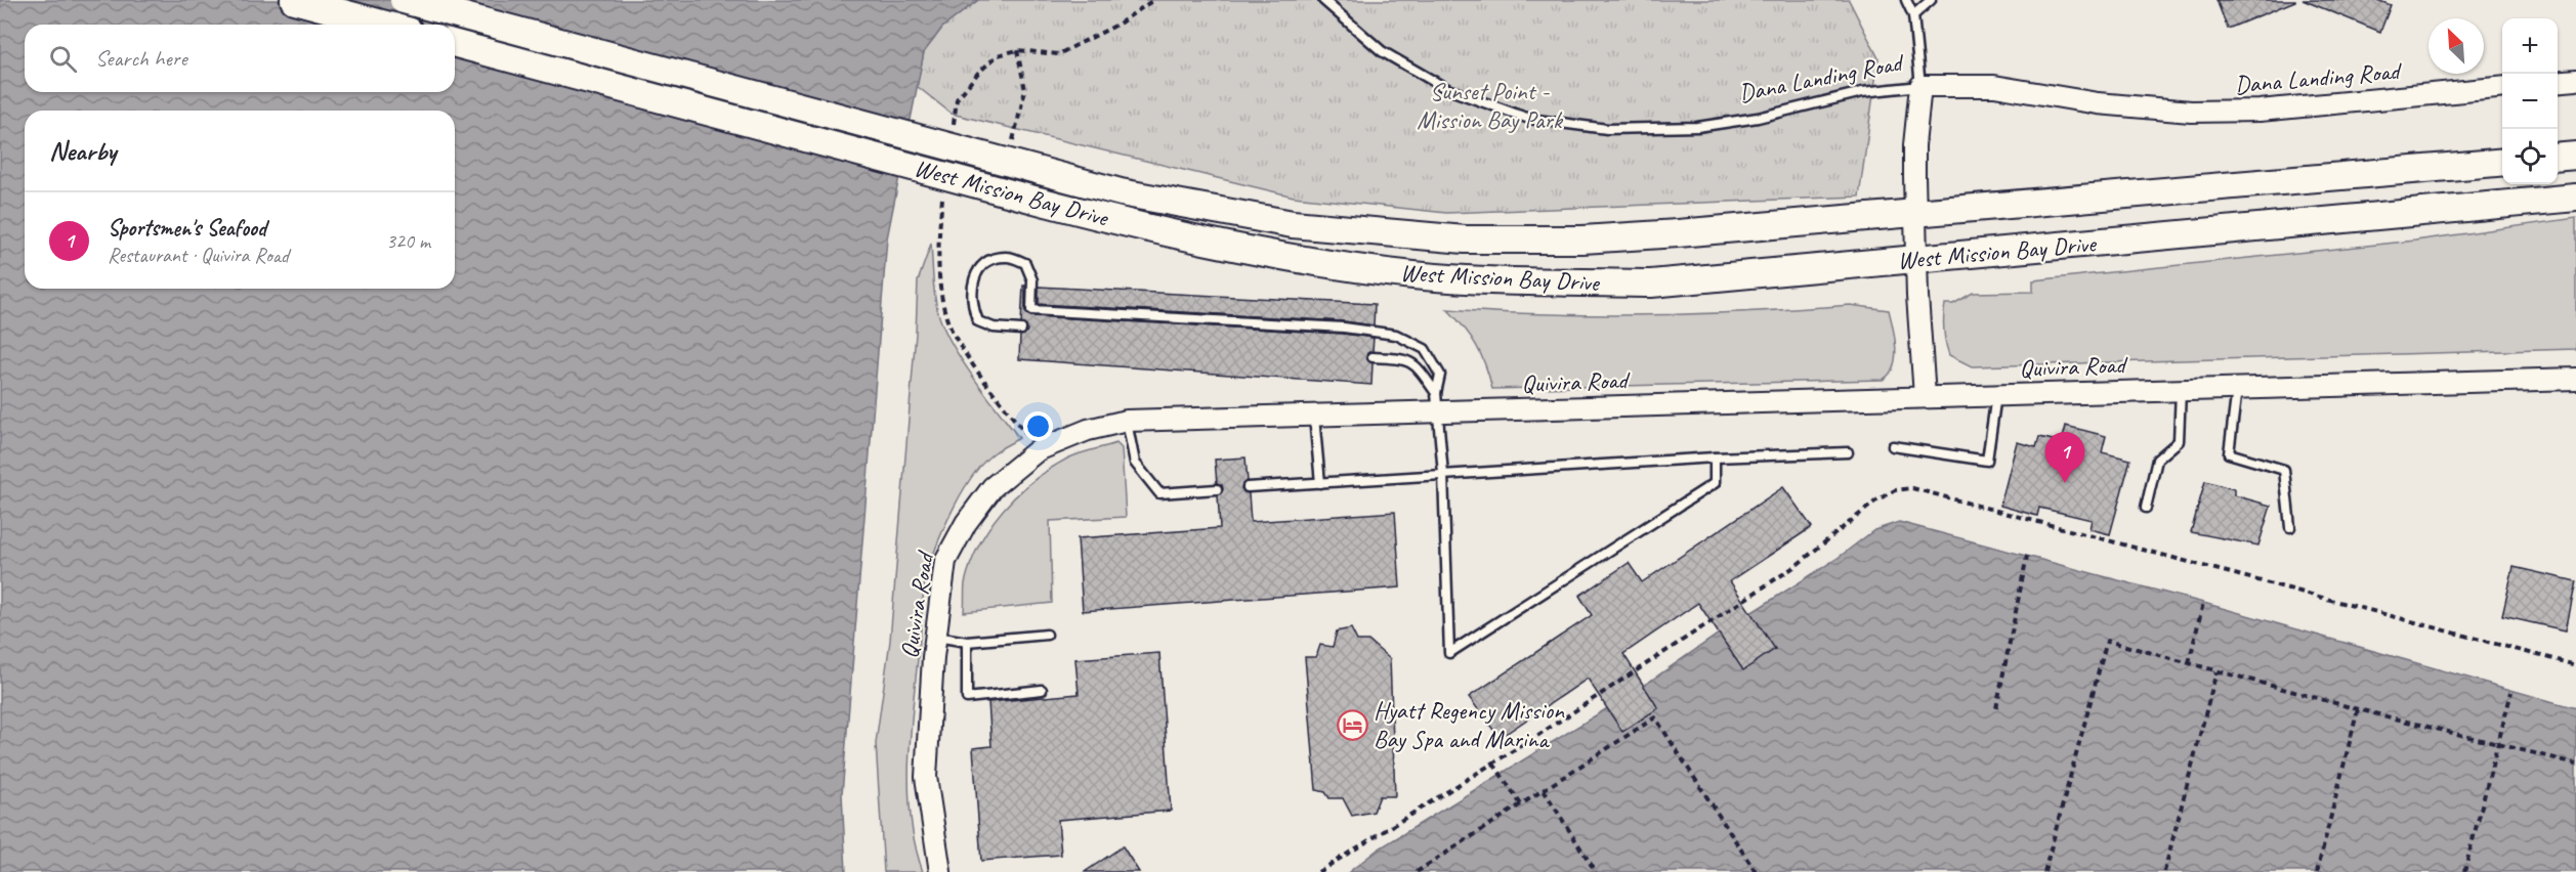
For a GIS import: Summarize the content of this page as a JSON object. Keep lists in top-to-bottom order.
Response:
{
  "streets": {
    "main road": ["West Mission Bay Drive"],
    "street": ["Dana Landing Road", "Quivira Road"]
  },
  "parks": ["Sunset Point - Mission Bay Park"],
  "places": {
    "hotel": ["Hyatt Regency Mission Bay Spa and Marina"]
  },
  "north": "top left",
  "page": {
    "map_buttons": ["+", "−"],
    "search": "Search here",
    "heading": "Nearby",
    "list": [
      {
        "mark": "1",
        "name": "Sportsmen's Seafood",
        "note": "Restaurant · Quivira Road",
        "value": "320 m"
      }
    ],
    "pins": "1"
  }
}
